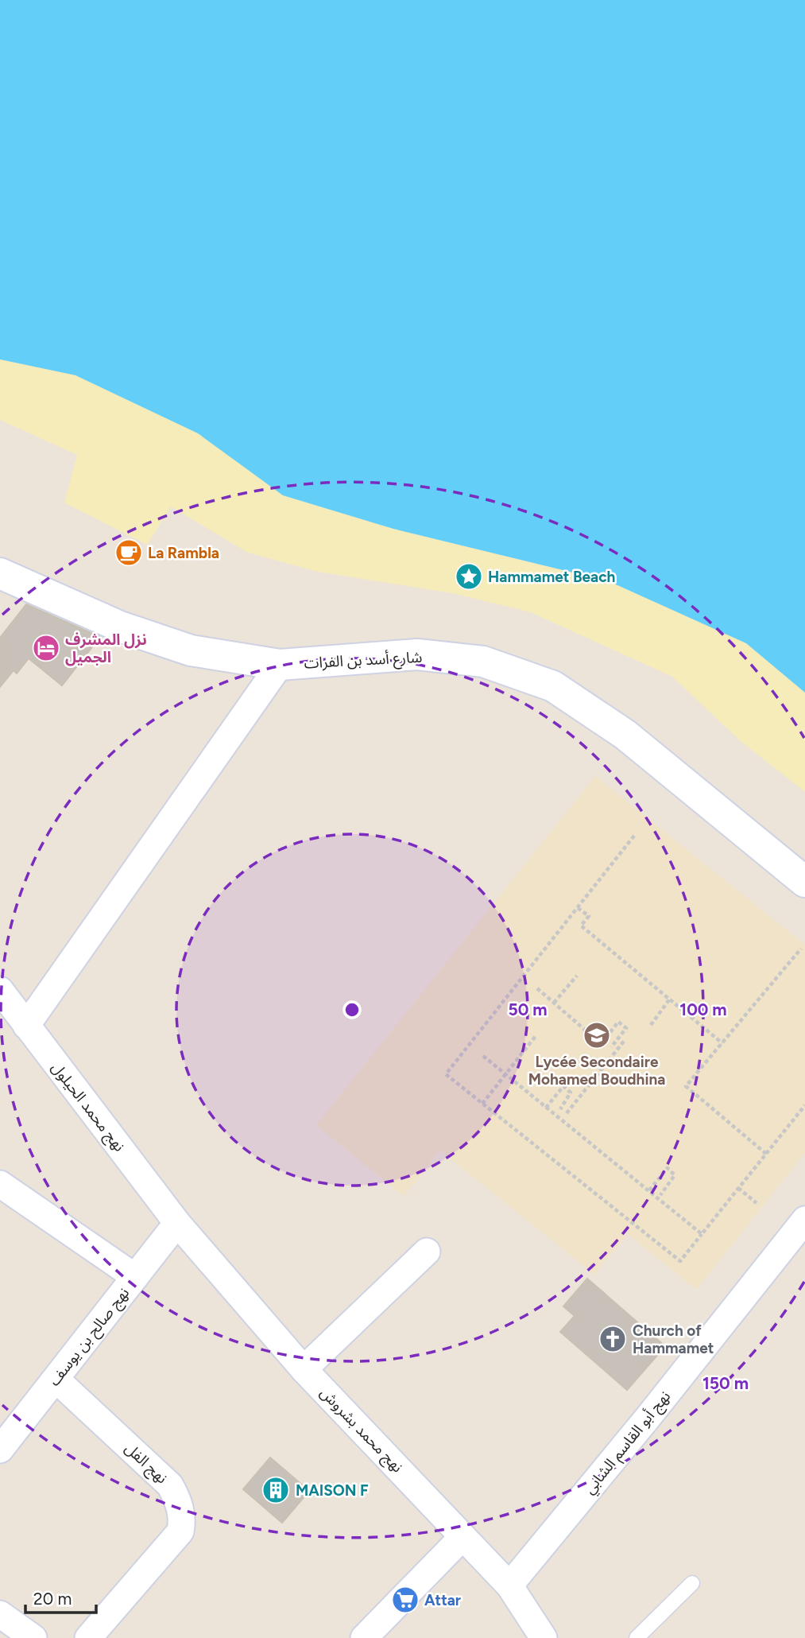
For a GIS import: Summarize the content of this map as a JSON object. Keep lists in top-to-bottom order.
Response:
{
  "streets": {
    "street": [
      "شارع أسد بن الفرات",
      "نهج محمد الحيلول",
      "نهج صالح بن يوسف",
      "نهج محمد بشروش",
      "نهج أبو القاسم الشابي",
      "نهج الفل"
    ]
  },
  "crossings": [
    ["نهج محمد الحيلول", "نهج صالح بن يوسف"],
    ["نهج محمد الحيلول", "نهج محمد بشروش"],
    ["نهج صالح بن يوسف", "نهج محمد بشروش"],
    ["نهج صالح بن يوسف", "نهج الفل"],
    ["نهج محمد بشروش", "نهج أبو القاسم الشابي"]
  ],
  "places": {
    "cafe": ["La Rambla"],
    "place": ["Hammamet Beach"],
    "hotel": ["نزل المشرف الجميل"],
    "school or university": ["Lycée Secondaire Mohamed Boudhina"],
    "church": ["Church of Hammamet"],
    "building": ["MAISON F"],
    "supermarket": ["Attar"]
  },
  "scale_bar": "20 m",
  "rings": ["50 m", "100 m", "150 m"]
}
